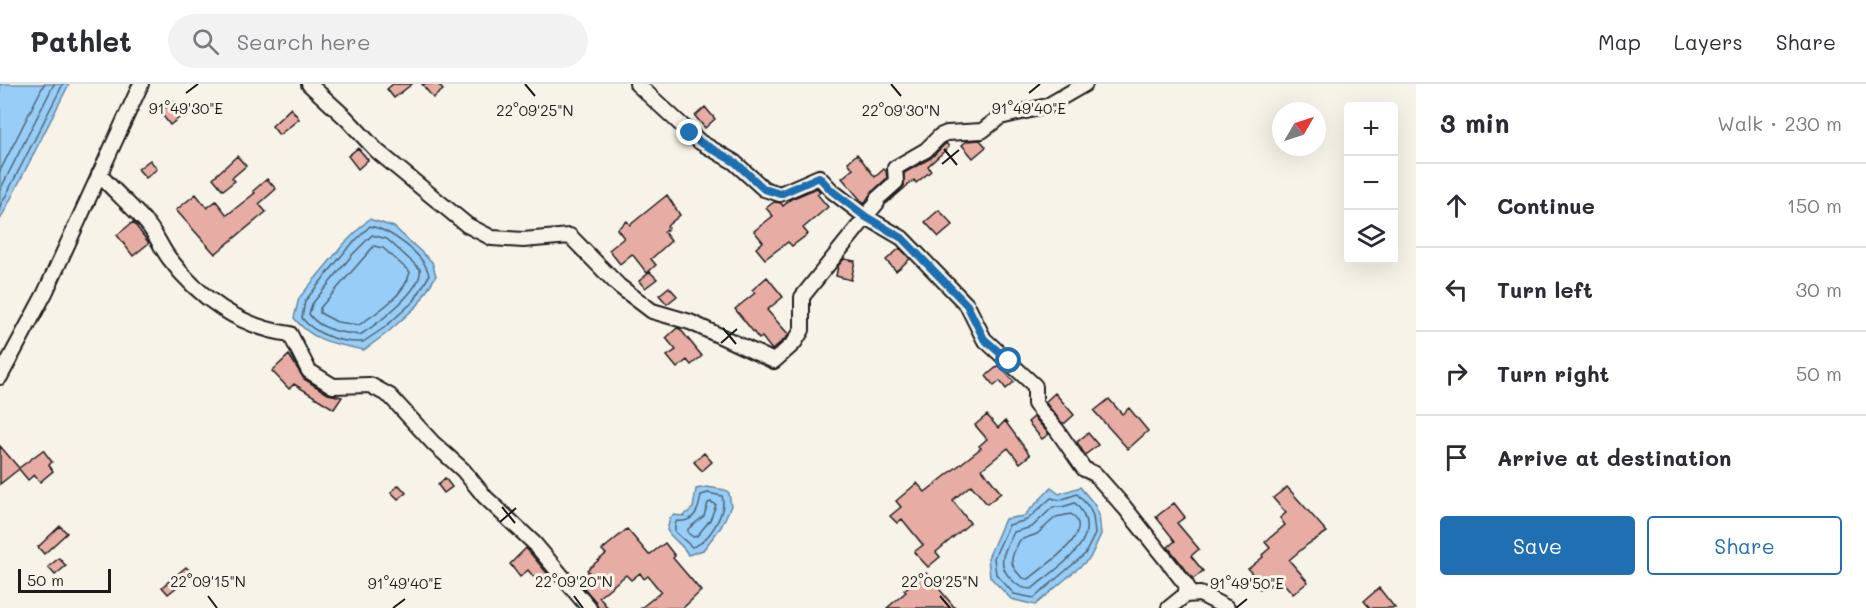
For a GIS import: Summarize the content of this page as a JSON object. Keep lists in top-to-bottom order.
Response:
{
  "scale_bar": "50 m",
  "north": "top right",
  "page": {
    "header": "Pathlet",
    "search": "Search here",
    "nav": ["Map", "Layers", "Share"],
    "heading": ["3 min", "Walk · 230 m"],
    "map_buttons": ["+", "−"],
    "list": [
      ["Continue", "150 m"],
      ["Turn left", "30 m"],
      ["Turn right", "50 m"],
      "Arrive at destination"
    ],
    "buttons": ["Save", "Share"],
    "scale": "50 m"
  },
  "coordinates": [
    "91°49'40\"E",
    "91°49'30\"E",
    "22°09'25\"N",
    "22°09'30\"N",
    "22°09'15\"N",
    "22°09'20\"N",
    "91°49'50\"E"
  ]
}
